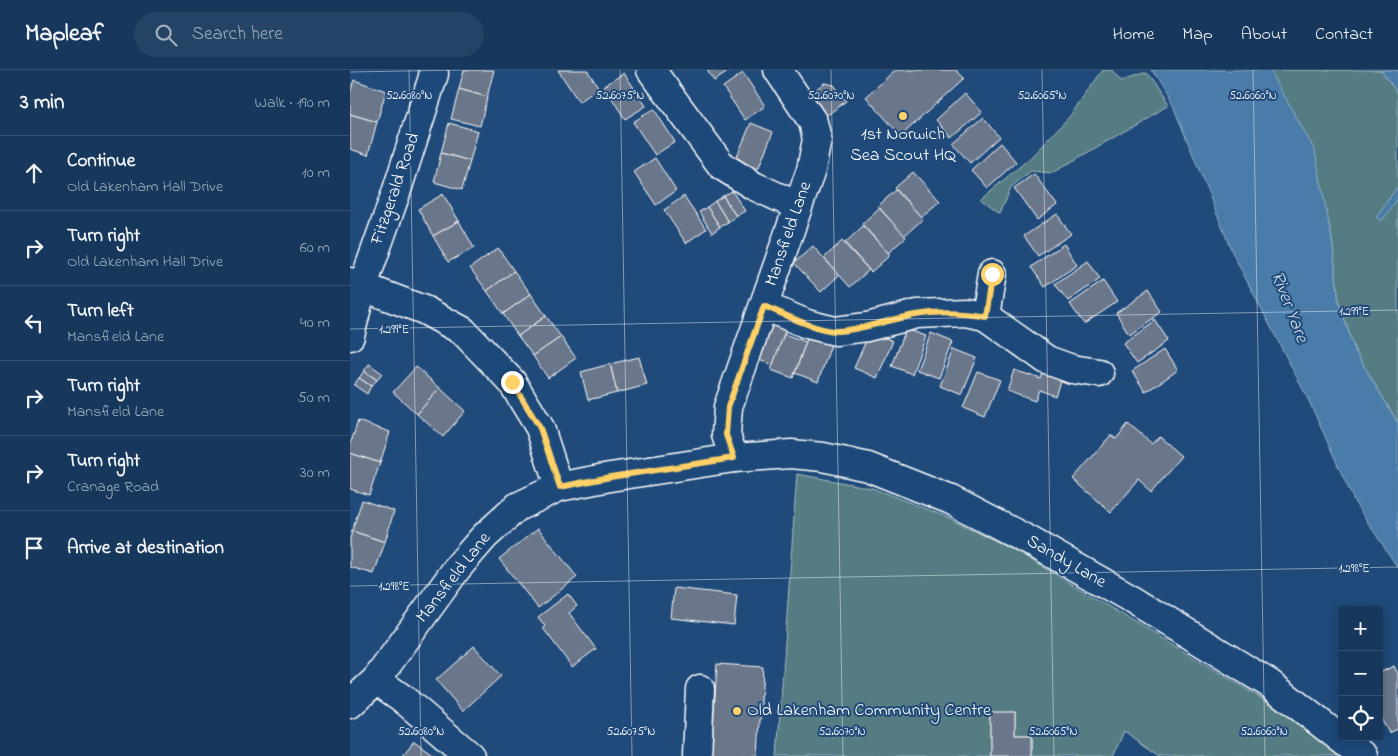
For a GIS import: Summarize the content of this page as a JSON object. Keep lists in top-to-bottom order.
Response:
{
  "streets": {
    "street": ["Fitzgerald Road", "Mansfield Lane", "Sandy Lane"]
  },
  "crossings": [
    ["Mansfield Lane", "Sandy Lane"]
  ],
  "water": ["River Yare"],
  "places": ["1st Norwich Sea Scout HQ", "Old Lakenham Community Centre"],
  "page": {
    "header": "Mapleaf",
    "search": "Search here",
    "nav": [
      "Home",
      "Map",
      "About",
      "Contact"
    ],
    "heading": ["3 min", "Walk · 190 m"],
    "list": [
      ["Continue", "Old Lakenham Hall Drive", "10 m"],
      ["Turn right", "Old Lakenham Hall Drive", "60 m"],
      ["Turn left", "Mansfield Lane", "40 m"],
      ["Turn right", "Mansfield Lane", "50 m"],
      ["Turn right", "Cranage Road", "30 m"],
      "Arrive at destination"
    ],
    "map_buttons": ["+", "−"]
  },
  "coordinates": [
    "52.6080°N",
    "52.6075°N",
    "52.6070°N",
    "52.6065°N",
    "52.6060°N",
    "1.299°E",
    "1.298°E"
  ]
}
